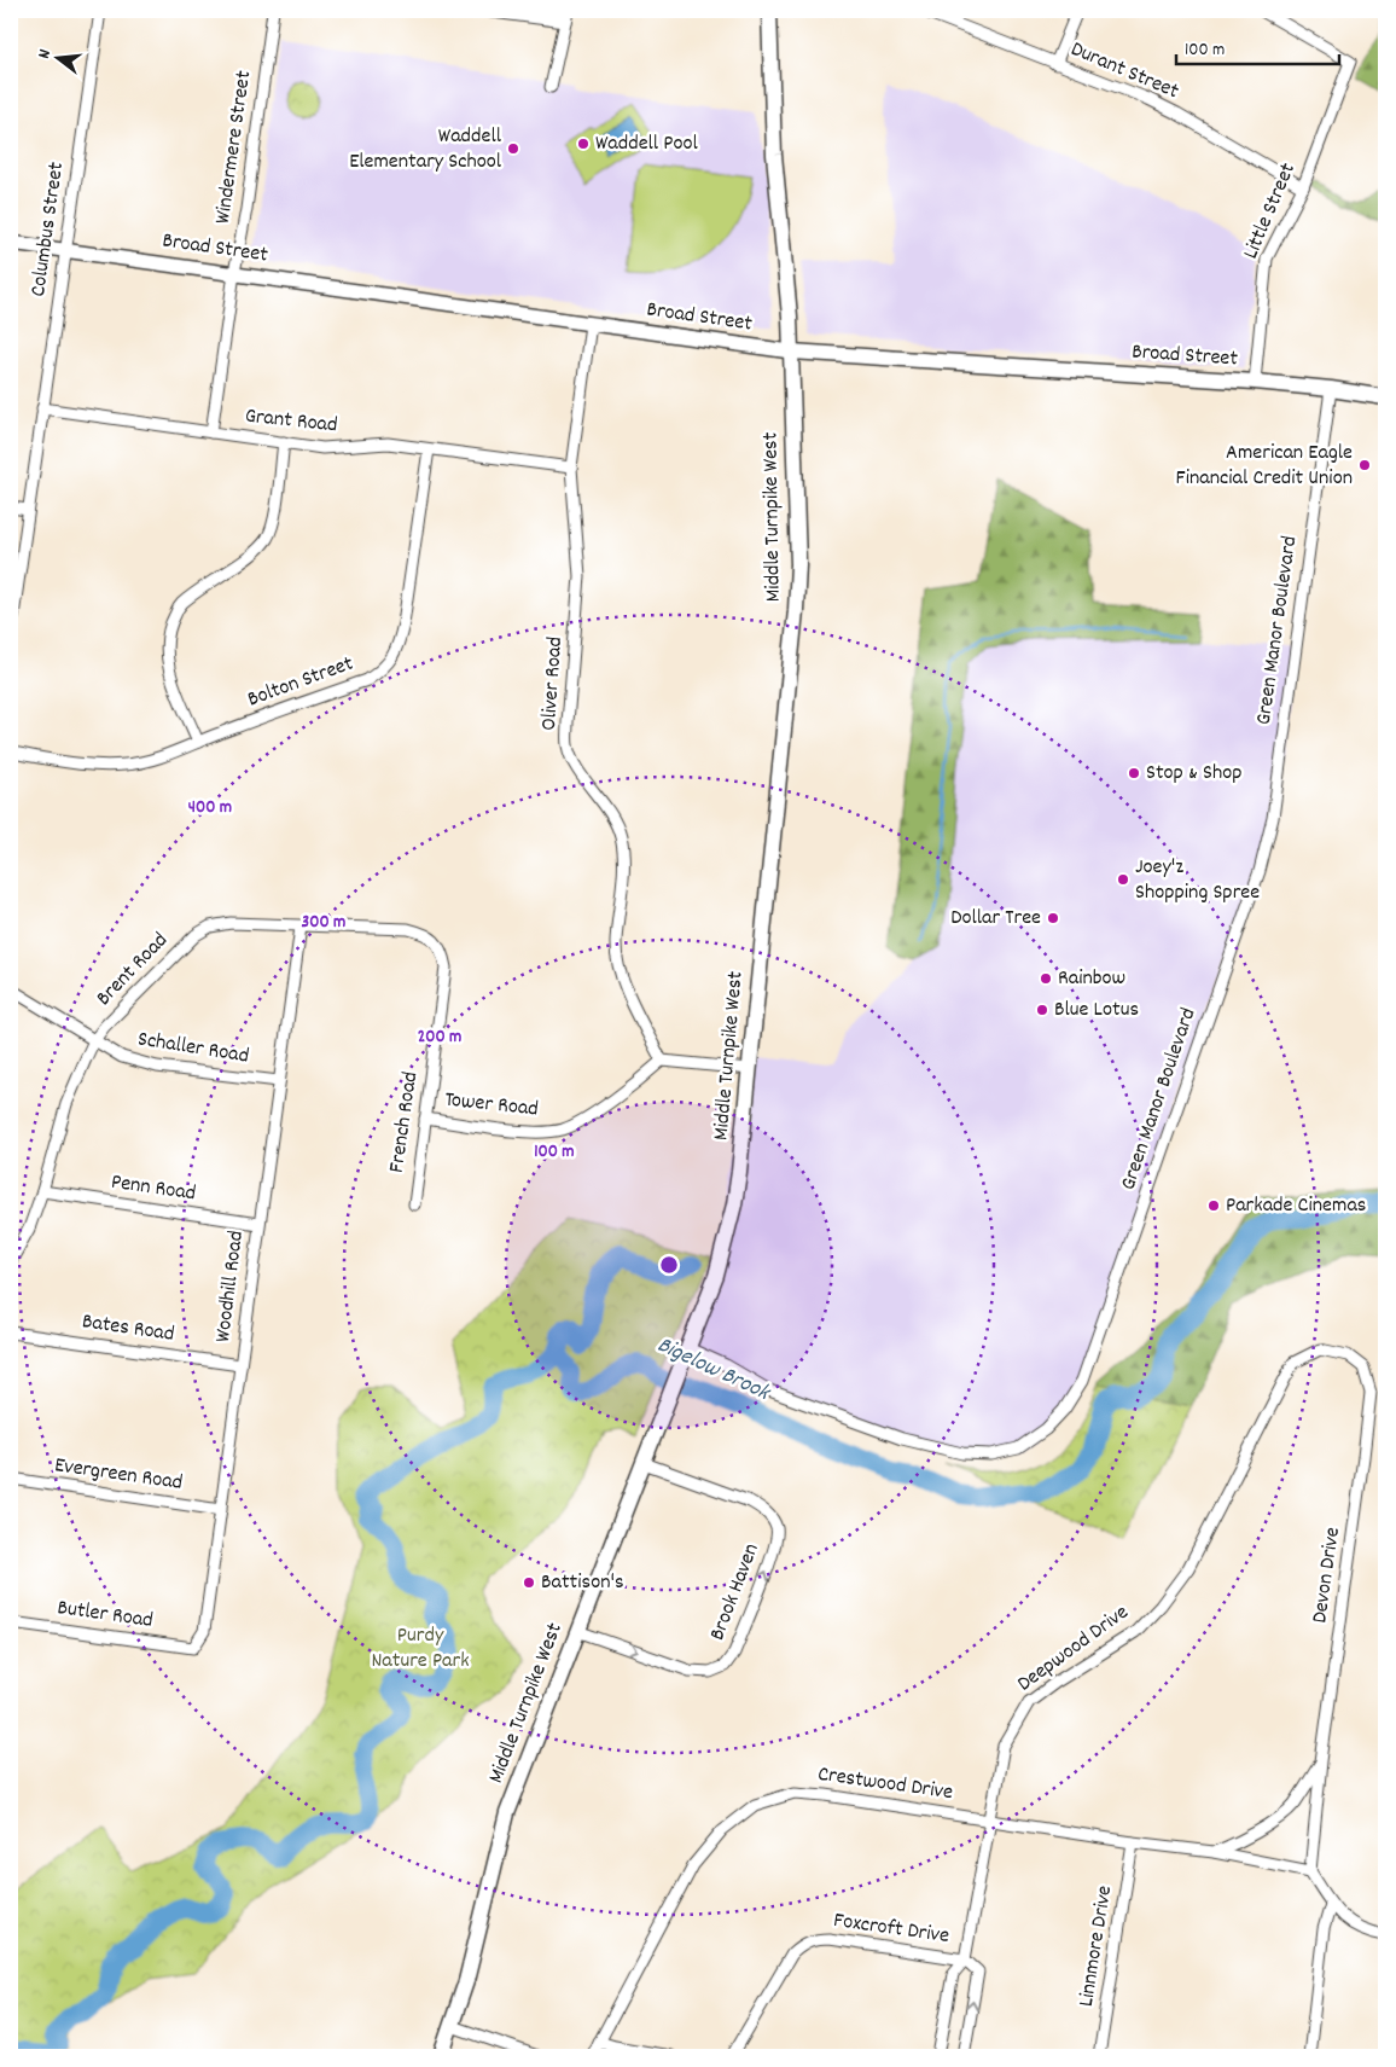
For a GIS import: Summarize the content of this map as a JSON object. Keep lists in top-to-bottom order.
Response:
{
  "streets": {
    "main road": ["Broad Street", "Middle Turnpike West"],
    "street": [
      "Durant Street",
      "Windermere Street",
      "Little Street",
      "Columbus Street",
      "Grant Road",
      "Green Manor Boulevard",
      "Bolton Street",
      "Oliver Road",
      "Brent Road",
      "Schaller Road",
      "Tower Road",
      "French Road",
      "Penn Road",
      "Woodhill Road",
      "Bates Road",
      "Evergreen Road",
      "Devon Drive",
      "Brook Haven",
      "Butler Road",
      "Deepwood Drive",
      "Crestwood Drive",
      "Foxcroft Drive",
      "Linnmore Drive"
    ]
  },
  "crossings": [
    ["Durant Street", "Little Street"],
    ["Windermere Street", "Broad Street"],
    ["Windermere Street", "Grant Road"],
    ["Little Street", "Broad Street"],
    ["Columbus Street", "Broad Street"],
    ["Columbus Street", "Grant Road"],
    ["Broad Street", "Middle Turnpike West"],
    ["Broad Street", "Green Manor Boulevard"],
    ["Broad Street", "Oliver Road"],
    ["Grant Road", "Bolton Street"],
    ["Grant Road", "Oliver Road"],
    ["Middle Turnpike West", "Green Manor Boulevard"],
    ["Middle Turnpike West", "Brook Haven"],
    ["Oliver Road", "Tower Road"],
    ["Brent Road", "Schaller Road"],
    ["Brent Road", "French Road"],
    ["Brent Road", "Penn Road"],
    ["Brent Road", "Woodhill Road"],
    ["Schaller Road", "Woodhill Road"],
    ["Tower Road", "French Road"],
    ["Penn Road", "Woodhill Road"],
    ["Woodhill Road", "Bates Road"],
    ["Woodhill Road", "Evergreen Road"],
    ["Woodhill Road", "Butler Road"],
    ["Devon Drive", "Deepwood Drive"],
    ["Devon Drive", "Crestwood Drive"],
    ["Deepwood Drive", "Crestwood Drive"],
    ["Deepwood Drive", "Foxcroft Drive"],
    ["Crestwood Drive", "Linnmore Drive"]
  ],
  "water": ["Bigelow Brook"],
  "parks": ["Purdy Nature Park"],
  "places": [
    "Waddell Pool",
    "Waddell Elementary School",
    "American Eagle Financial Credit Union",
    "Stop & Shop",
    "Joey'z Shopping Spree",
    "Dollar Tree",
    "Rainbow",
    "Blue Lotus",
    "Parkade Cinemas",
    "Battison's"
  ],
  "scale_bar": "100 m",
  "north": "left",
  "rings": [
    "400 m",
    "300 m",
    "200 m",
    "100 m"
  ]
}
